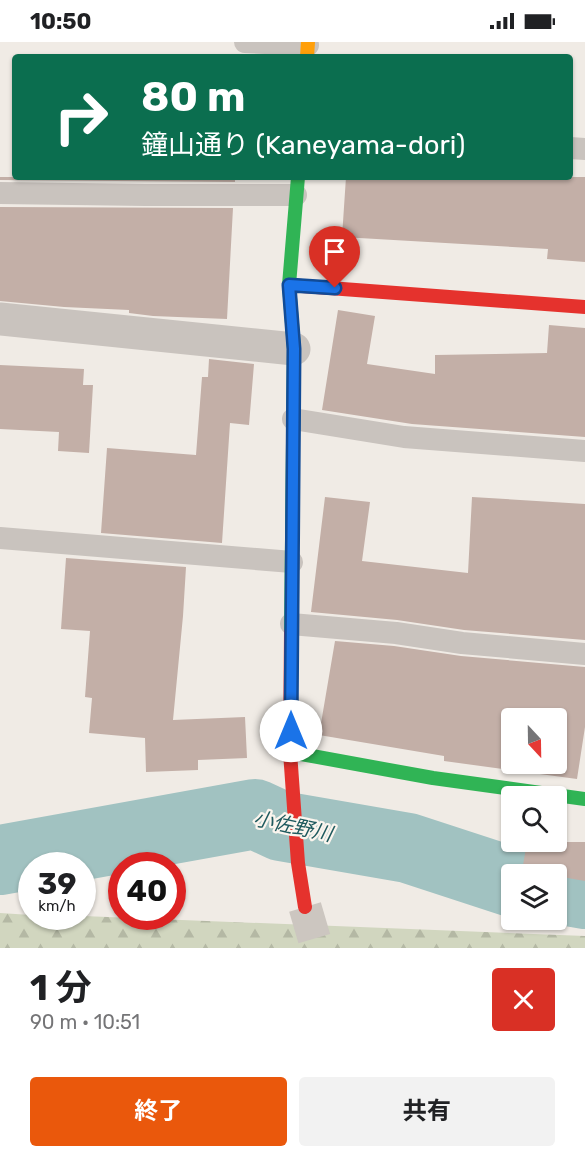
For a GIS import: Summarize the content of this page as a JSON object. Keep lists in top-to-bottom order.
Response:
{
  "water": ["小佐野川"],
  "north": "bottom",
  "page": {
    "status": "10:50",
    "turn": ["80 m", "鐘山通り (Kaneyama-dori)"],
    "speed": "39 km/h",
    "limit": "40",
    "heading": ["1 分", "90 m · 10:51"],
    "buttons": ["終了", "共有"]
  }
}
